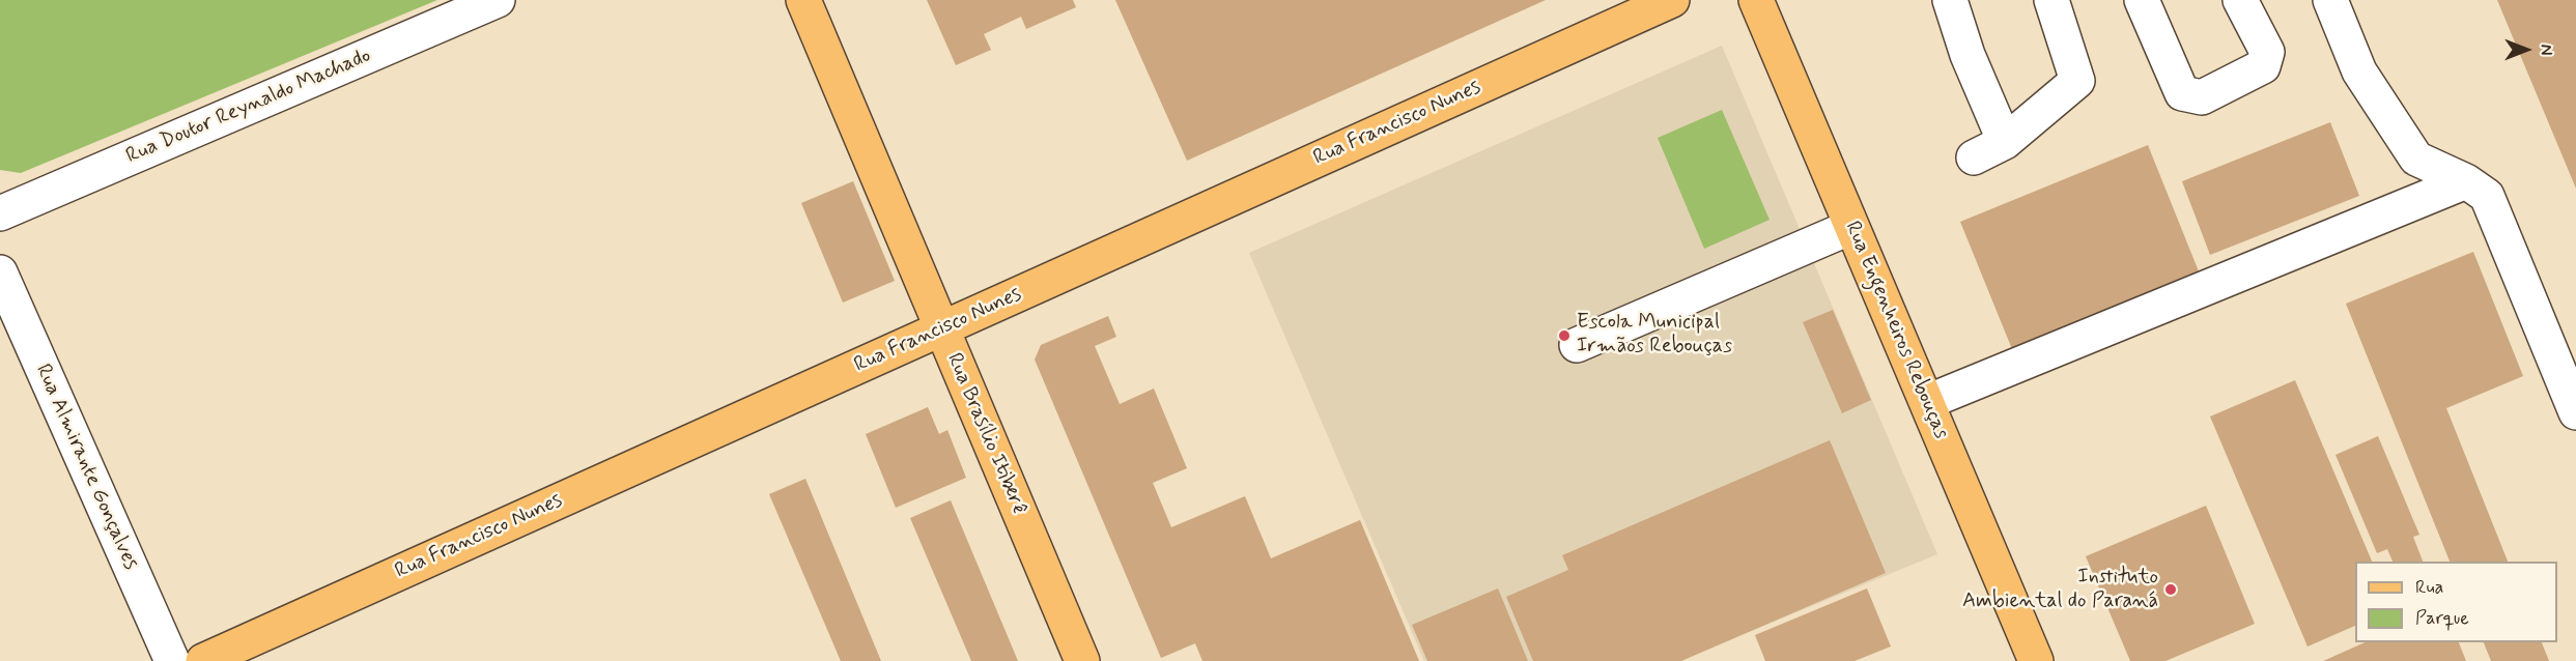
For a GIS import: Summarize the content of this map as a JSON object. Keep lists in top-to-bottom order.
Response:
{
  "streets": {
    "main road": ["Rua Francisco Nunes", "Rua Engenheiros Rebouças", "Rua Brasílio Itiberê"],
    "street": ["Rua Doutor Reynaldo Machado", "Rua Almirante Gonçalves"]
  },
  "crossings": [
    ["Rua Francisco Nunes", "Rua Brasílio Itiberê"]
  ],
  "places": ["Escola Municipal Irmãos Rebouças", "Instituto Ambiental do Paraná"],
  "legend": ["Rua", "Parque"],
  "north": "right"
}
